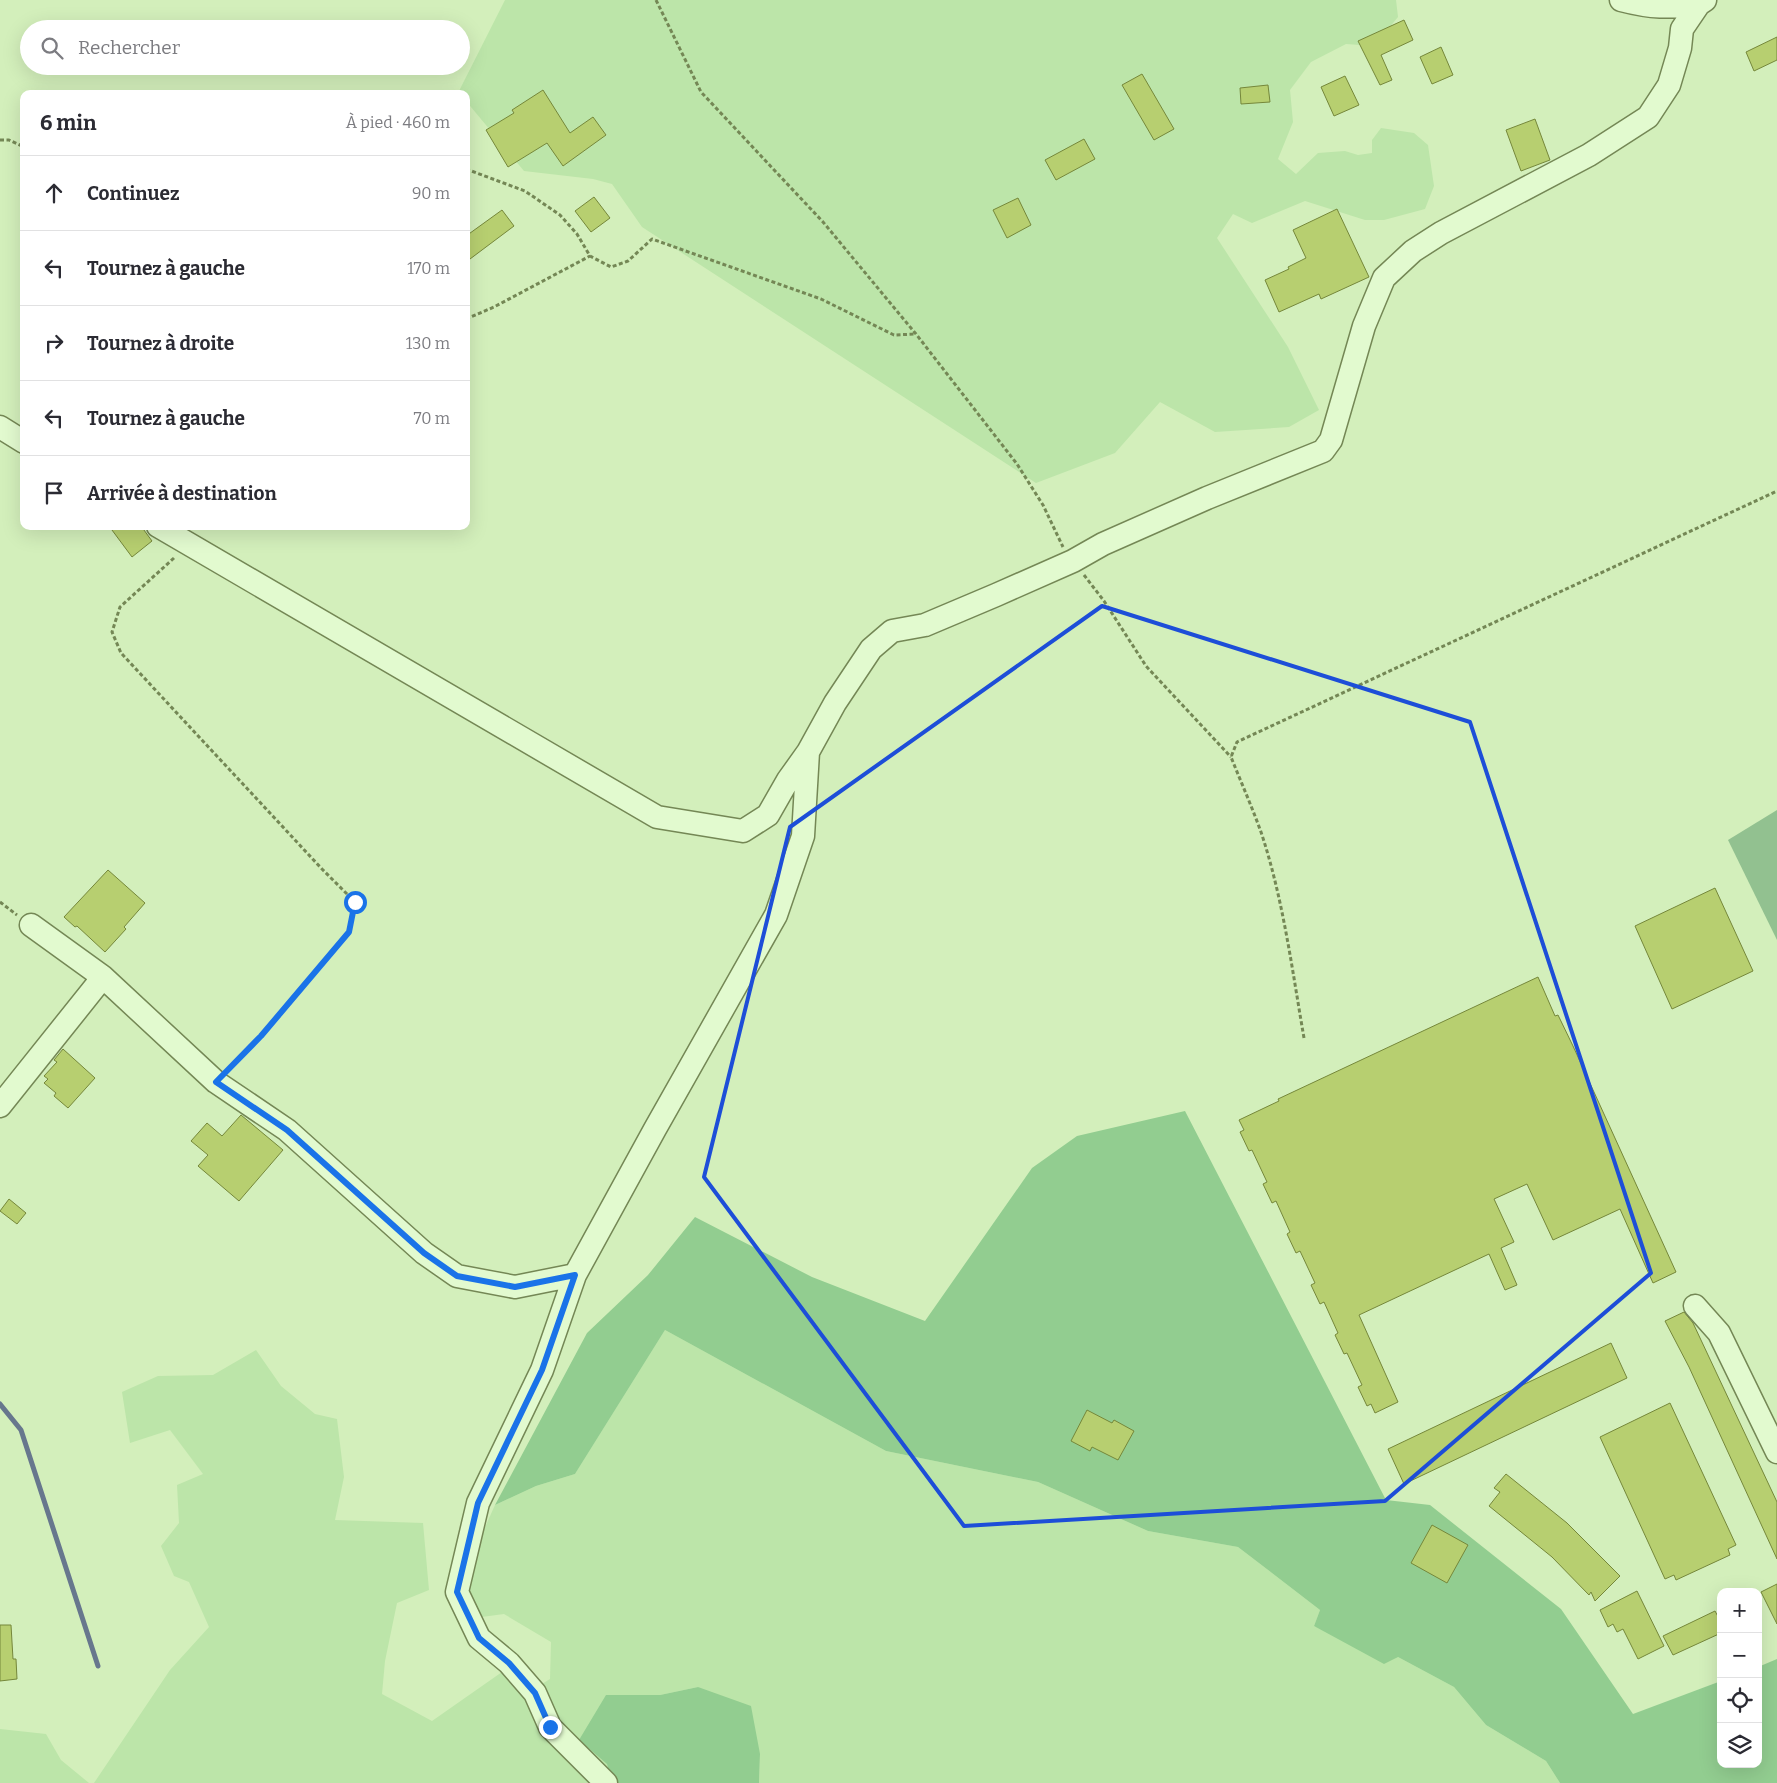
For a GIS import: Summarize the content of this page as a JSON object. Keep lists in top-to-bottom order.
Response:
{
  "page": {
    "search": "Rechercher",
    "heading": ["6 min", "À pied · 460 m"],
    "list": [
      ["Continuez", "90 m"],
      ["Tournez à gauche", "170 m"],
      ["Tournez à droite", "130 m"],
      ["Tournez à gauche", "70 m"],
      "Arrivée à destination"
    ],
    "map_buttons": ["+", "−"]
  }
}
